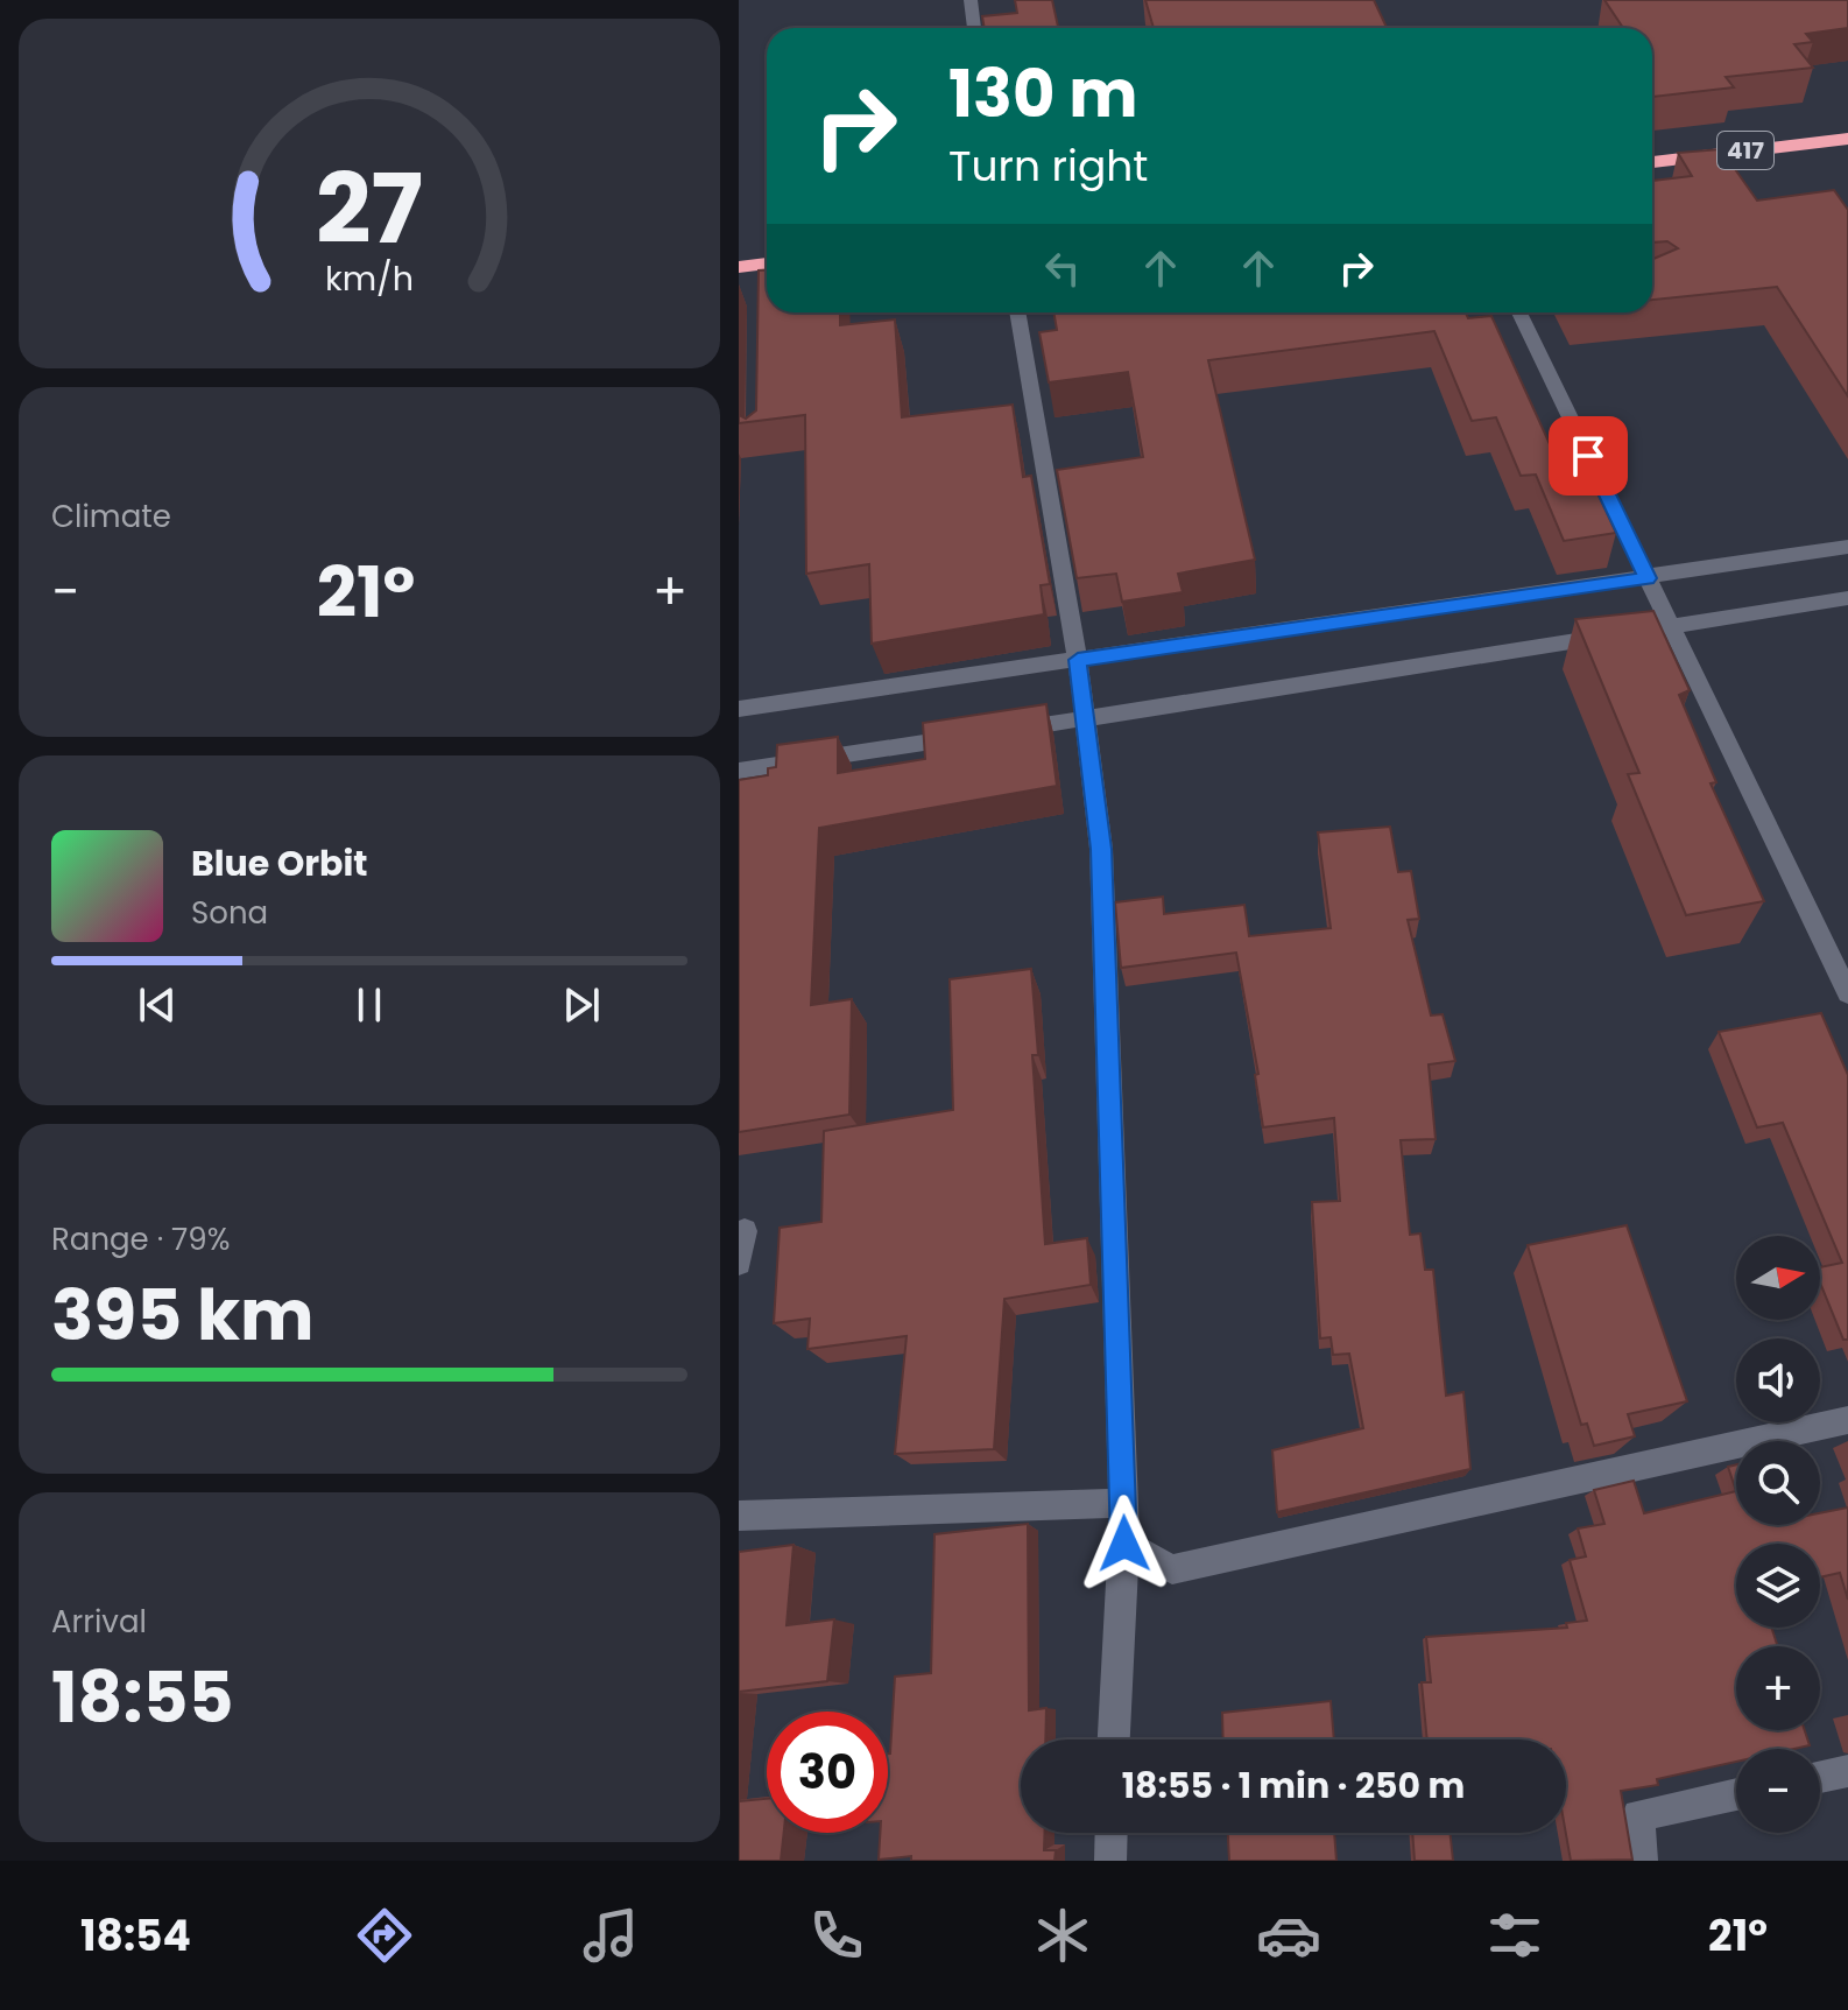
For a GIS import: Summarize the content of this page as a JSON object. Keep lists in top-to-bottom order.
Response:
{
  "streets": {
    "highway": ["417"]
  },
  "north": "right",
  "page": {
    "turn": ["130 m", "Turn right"],
    "tile": [
      "Climate",
      ["Range · 79%", "395 km"],
      ["Arrival", "18:55"]
    ],
    "heat": ["−", "21°", "+"],
    "song": ["Blue Orbit", "Sona"],
    "map_buttons": ["+", "−"],
    "limit": "30",
    "trip": "18:55 · 1 min · 250 m",
    "tabs": ["18:54", "21°"],
    "gauge": ["27", "km/h"]
  }
}
